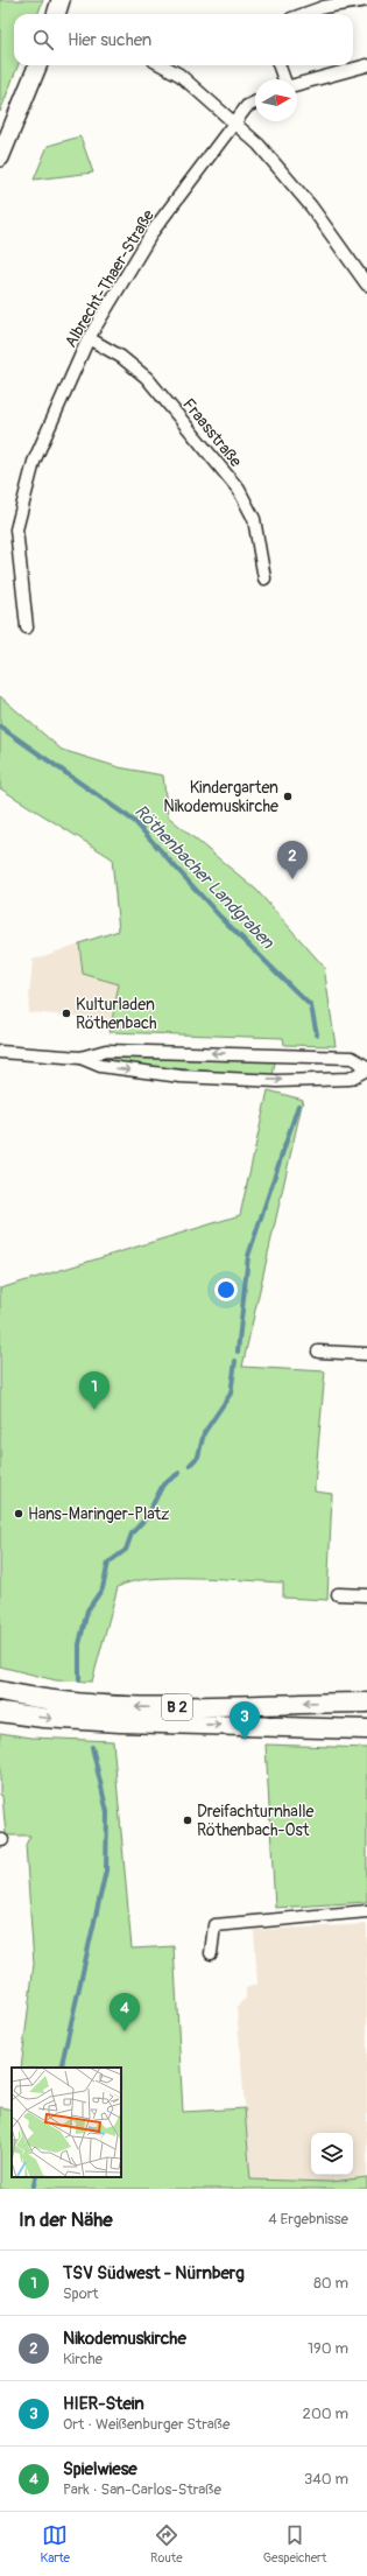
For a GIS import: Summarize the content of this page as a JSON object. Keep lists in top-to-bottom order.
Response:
{
  "streets": {
    "main road": ["B 2"],
    "street": ["Albrecht-Thaer-Straße", "Fraasstraße"]
  },
  "crossings": [
    ["Albrecht-Thaer-Straße", "Fraasstraße"]
  ],
  "water": ["Röthenbacher Landgraben"],
  "places": [
    "Kindergarten Nikodemuskirche",
    "Kulturladen Röthenbach",
    "Hans-Maringer-Platz",
    "Dreifachturnhalle Röthenbach-Ost"
  ],
  "north": "right",
  "page": {
    "search": "Hier suchen",
    "pins": [
      "2",
      "1",
      "3",
      "4"
    ],
    "heading": ["In der Nähe", "4 Ergebnisse"],
    "list": [
      {
        "mark": "1",
        "name": "TSV Südwest - Nürnberg",
        "note": "Sport",
        "value": "80 m"
      },
      {
        "mark": "2",
        "name": "Nikodemuskirche",
        "note": "Kirche",
        "value": "190 m"
      },
      {
        "mark": "3",
        "name": "HIER-Stein",
        "note": "Ort · Weißenburger Straße",
        "value": "200 m"
      },
      {
        "mark": "4",
        "name": "Spielwiese",
        "note": "Park · San-Carlos-Straße",
        "value": "340 m"
      }
    ],
    "nav": ["Karte", "Route", "Gespeichert"]
  }
}
